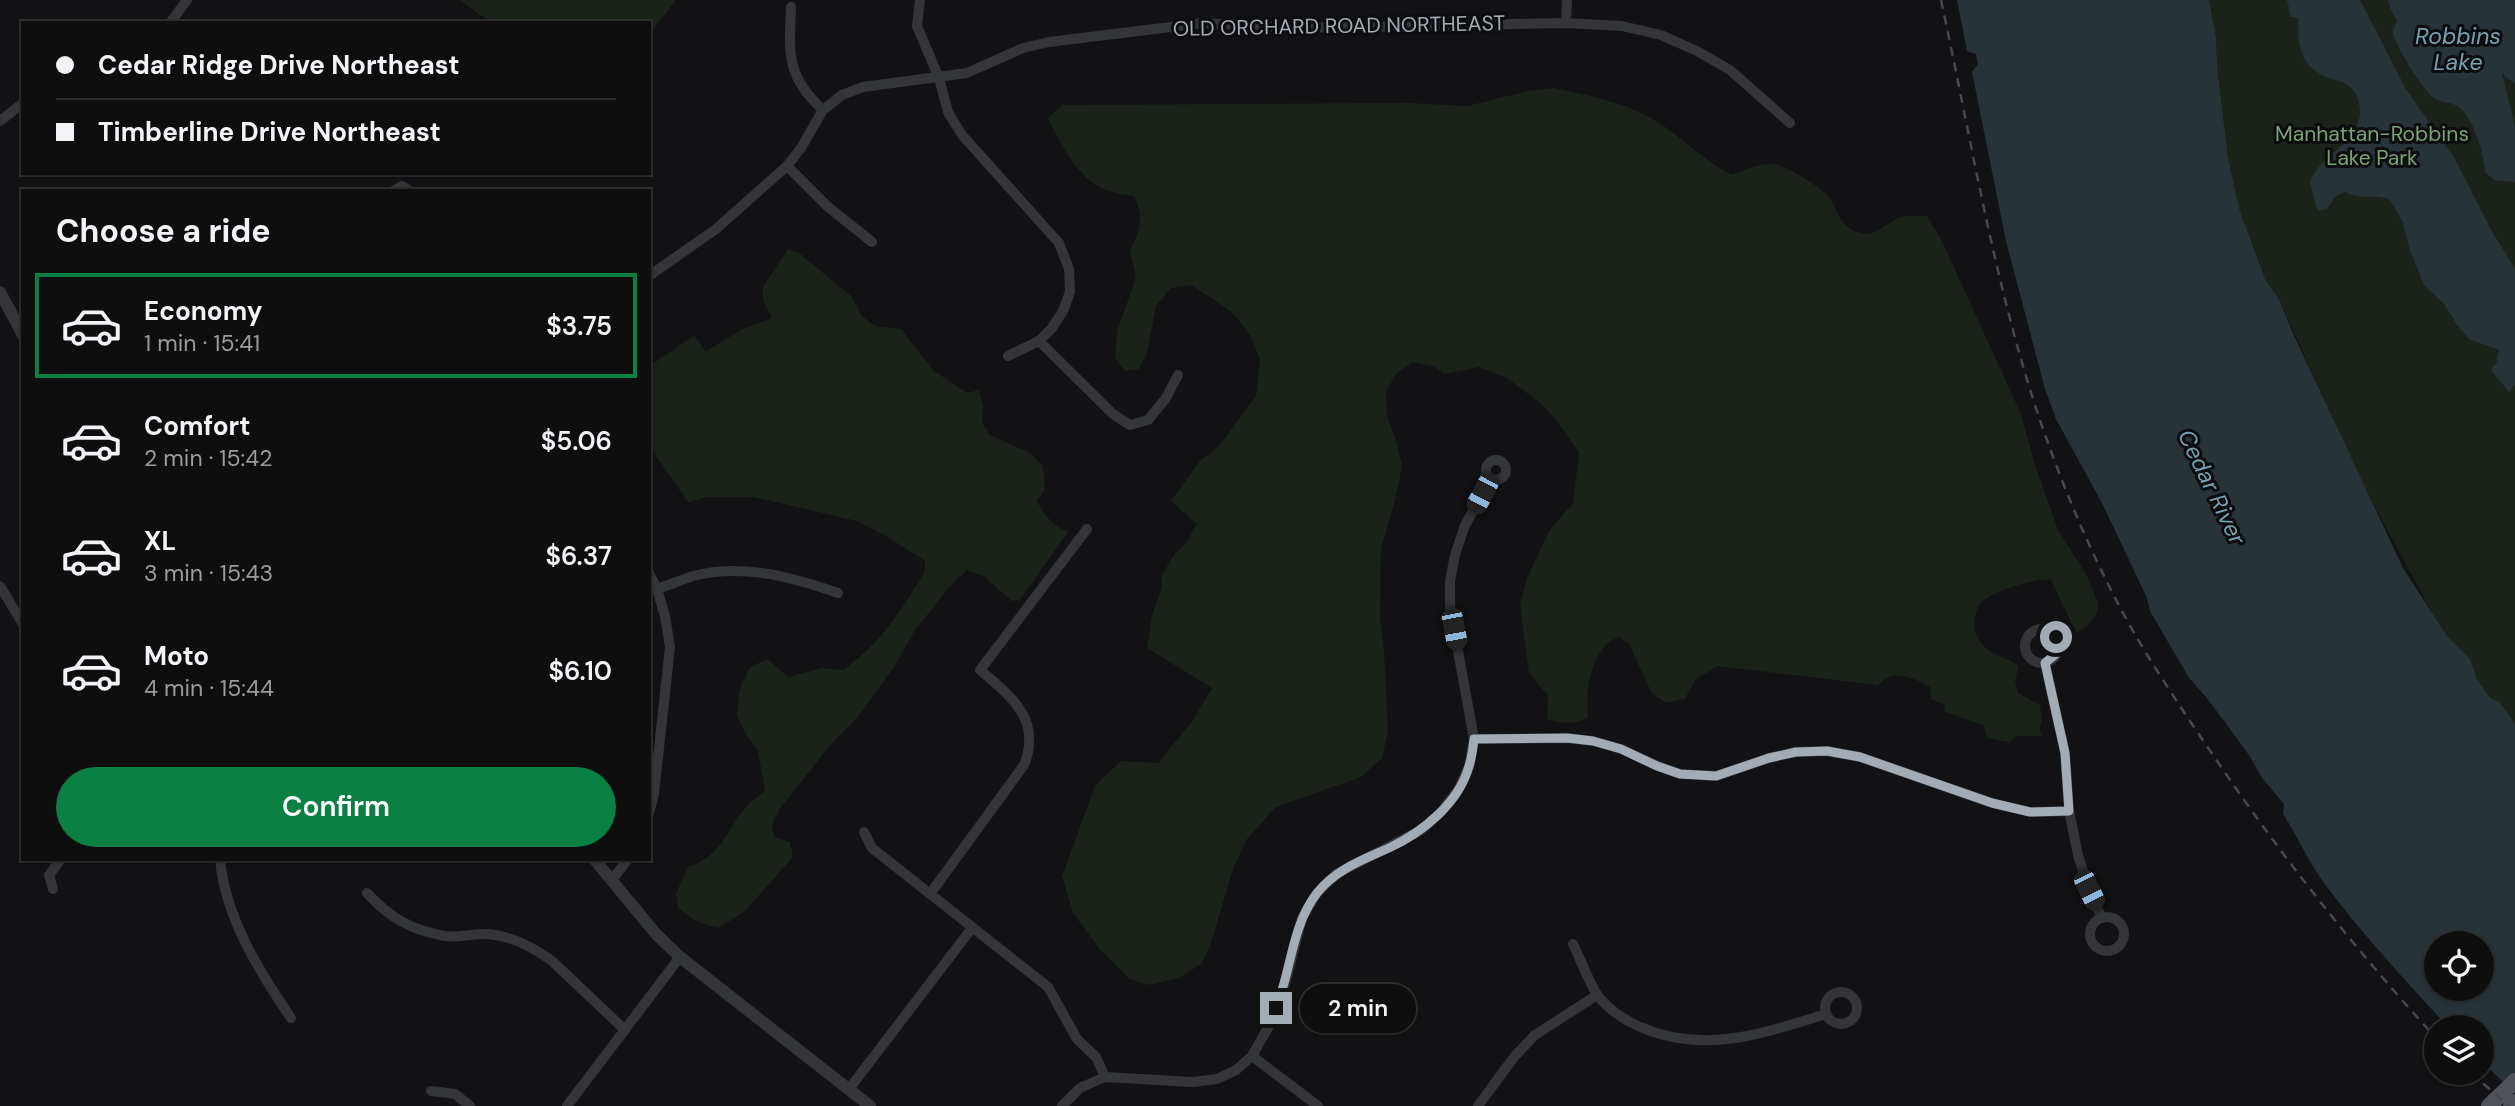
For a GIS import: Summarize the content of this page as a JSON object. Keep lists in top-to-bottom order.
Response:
{
  "streets": {
    "street": ["OLD ORCHARD ROAD NORTHEAST"]
  },
  "water": ["Robbins Lake", "Cedar River"],
  "parks": ["Manhattan-Robbins Lake Park"],
  "page": {
    "banner": ["Cedar Ridge Drive Northeast", "Timberline Drive Northeast"],
    "heading": "Choose a ride",
    "list": [
      {
        "name": "Economy",
        "note": "1 min · 15:41",
        "value": "$3.75"
      },
      {
        "name": "Comfort",
        "note": "2 min · 15:42",
        "value": "$5.06"
      },
      {
        "name": "XL",
        "note": "3 min · 15:43",
        "value": "$6.37"
      },
      {
        "name": "Moto",
        "note": "4 min · 15:44",
        "value": "$6.10"
      }
    ],
    "buttons": "Confirm",
    "bubble": "2 min"
  }
}
